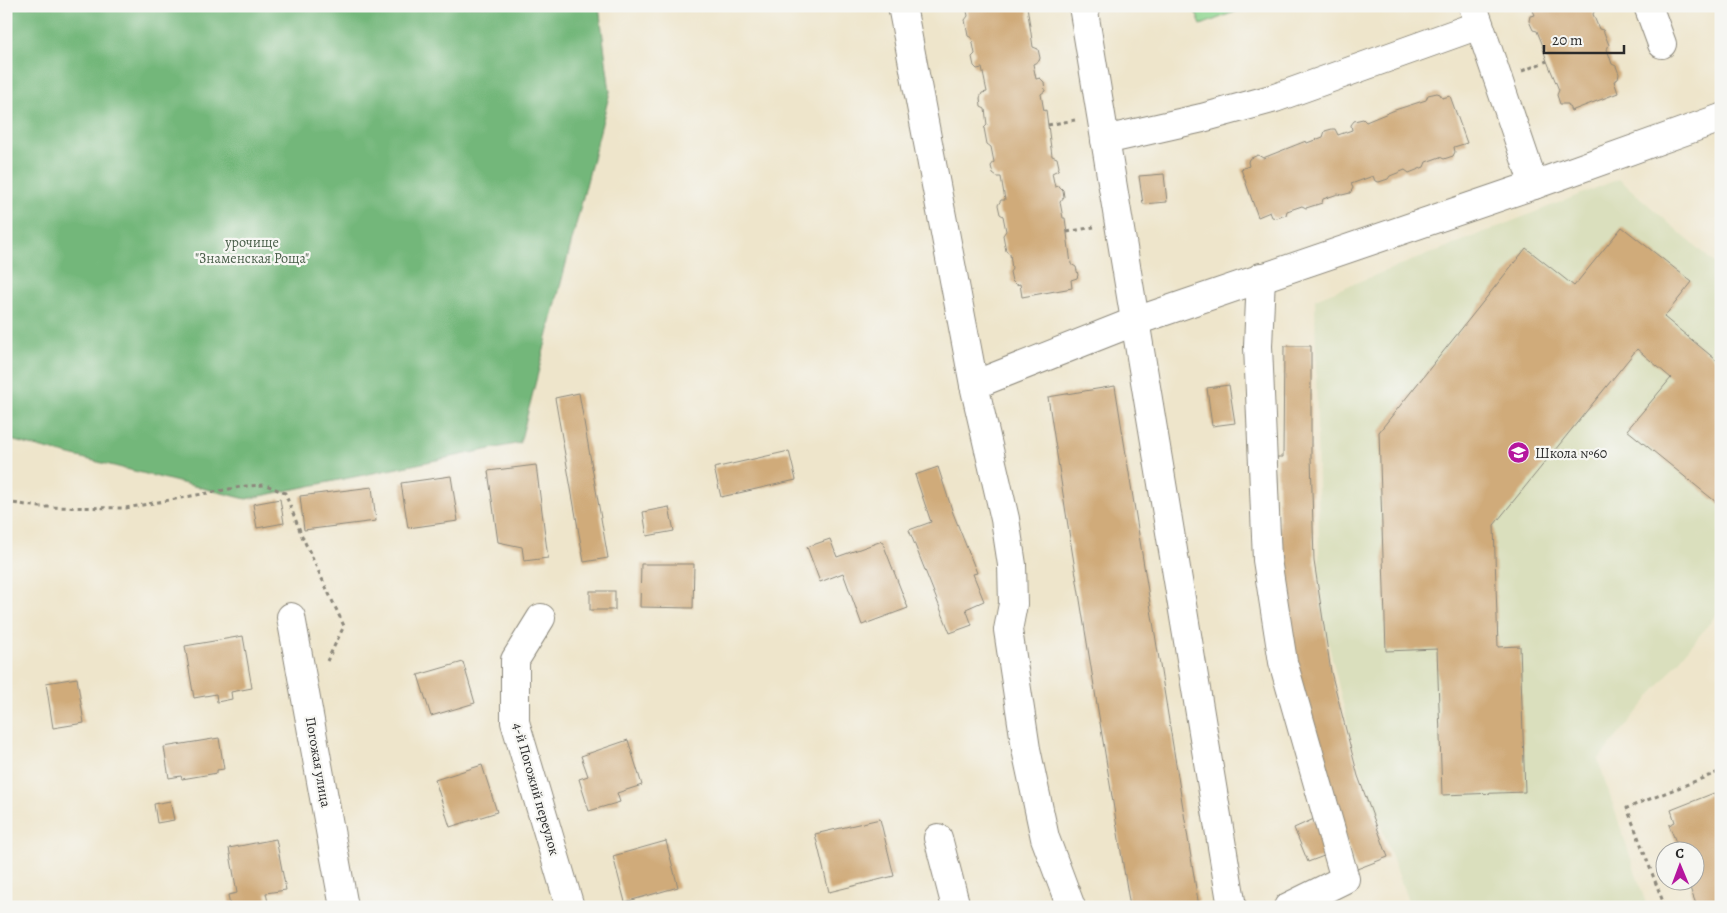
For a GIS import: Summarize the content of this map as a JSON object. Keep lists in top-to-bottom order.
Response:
{
  "streets": {
    "street": ["Погожая улица", "4-й Погожий переулок"]
  },
  "parks": ["урочище \"Знаменская Роща\""],
  "places": {
    "school or university": ["Школа №60"]
  },
  "scale_bar": "20 m",
  "north": "top"
}
